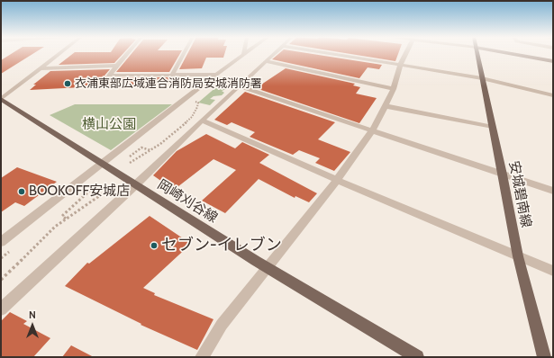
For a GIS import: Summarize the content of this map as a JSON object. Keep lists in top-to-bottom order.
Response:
{
  "streets": {
    "main road": ["安城碧南線", "岡崎刈谷線"]
  },
  "parks": ["横山公園"],
  "places": ["衣浦東部広域連合消防局安城消防署", "BOOKOFF安城店", "セブン-イレブン"],
  "north": "top"
}
